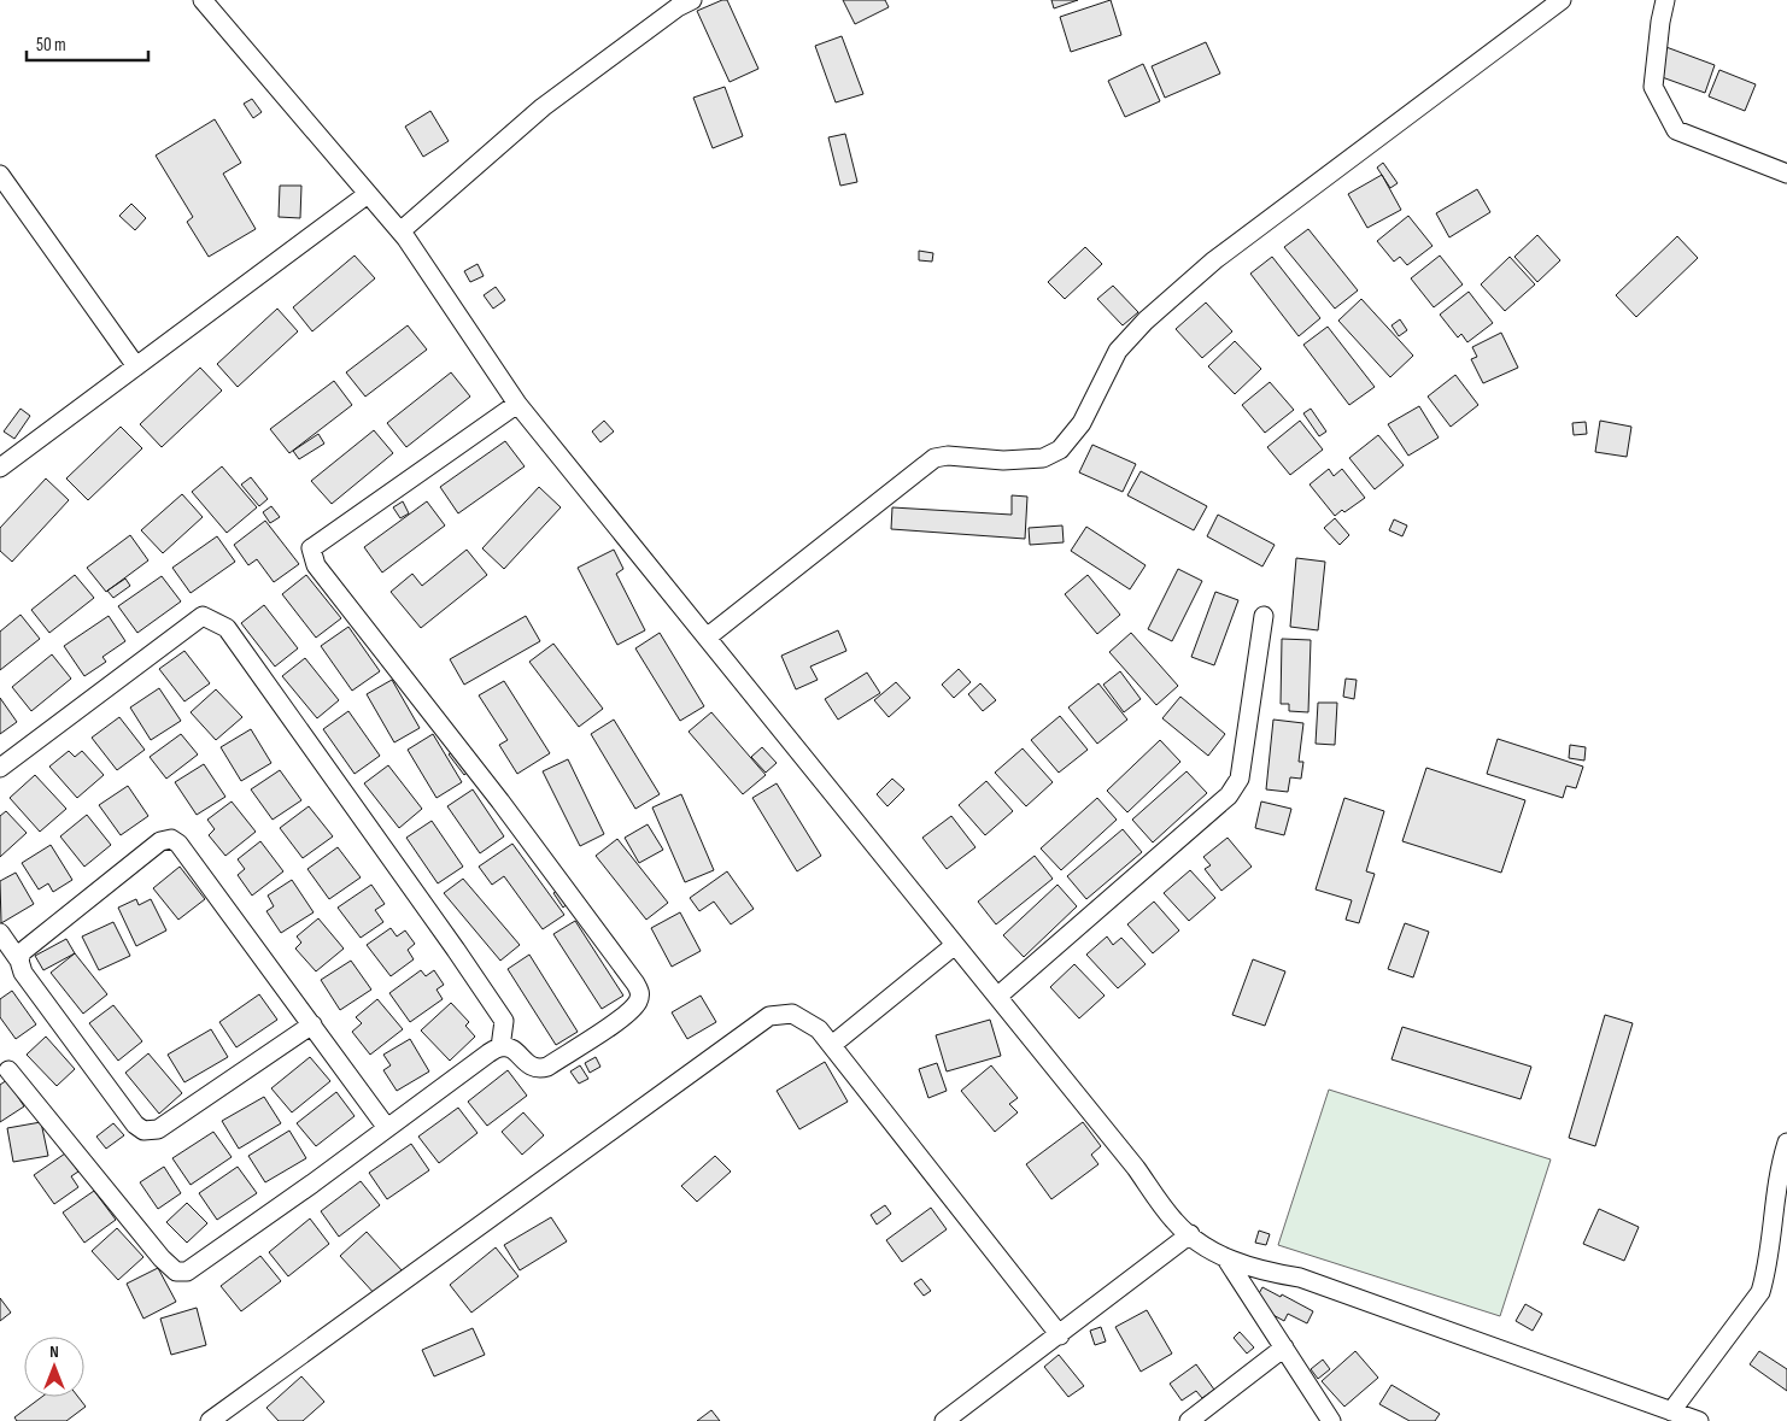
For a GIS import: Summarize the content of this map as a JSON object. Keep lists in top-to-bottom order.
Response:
{
  "scale_bar": "50 m",
  "north": "top"
}
